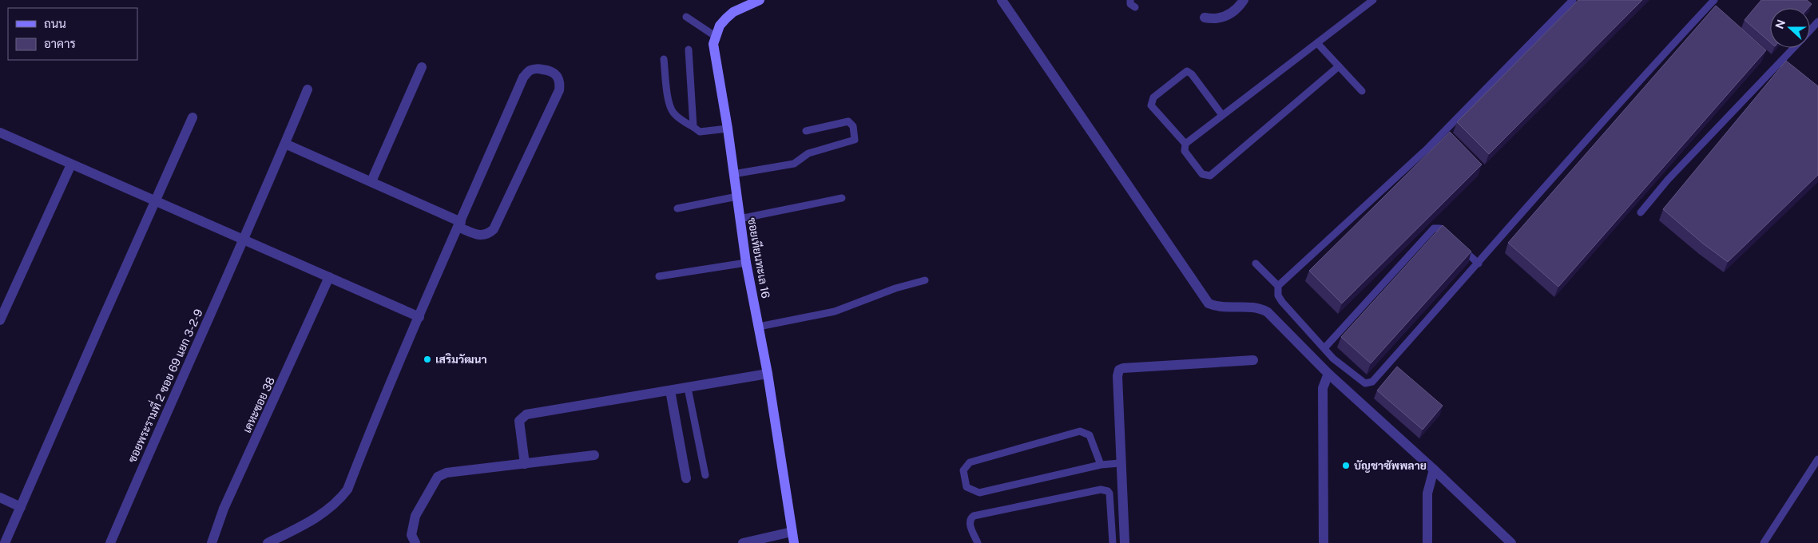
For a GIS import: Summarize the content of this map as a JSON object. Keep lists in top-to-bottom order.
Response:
{
  "streets": {
    "street": ["ซอยเทียนทะเล 16", "ซอยพระรามที่ 2 ซอย 69 แยก 3-2-9", "เคหะซอย 38"]
  },
  "places": ["เสริมวัฒนา", "บัญชาซัพพลาย"],
  "legend": ["ถนน", "อาคาร"],
  "north": "left"
}
